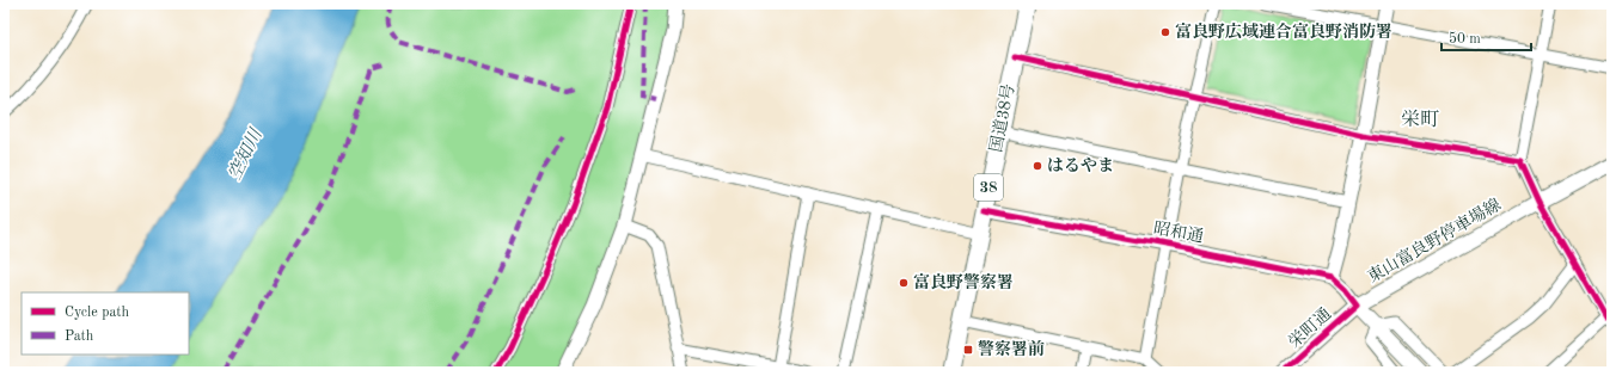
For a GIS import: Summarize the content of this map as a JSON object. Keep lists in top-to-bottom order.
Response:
{
  "streets": {
    "highway": ["国道38号", "38"],
    "main road": ["東山富良野停車場線"],
    "street": ["昭和通", "栄町通"]
  },
  "crossings": [
    ["国道38号", "昭和通"],
    ["東山富良野停車場線", "栄町通"]
  ],
  "districts": ["栄町"],
  "water": ["空知川"],
  "places": {
    "other": ["富良野広域連合富良野消防署", "はるやま", "富良野警察署"],
    "transit": ["警察署前"]
  },
  "legend": ["Cycle path", "Path"],
  "scale_bar": "50 m"
}
